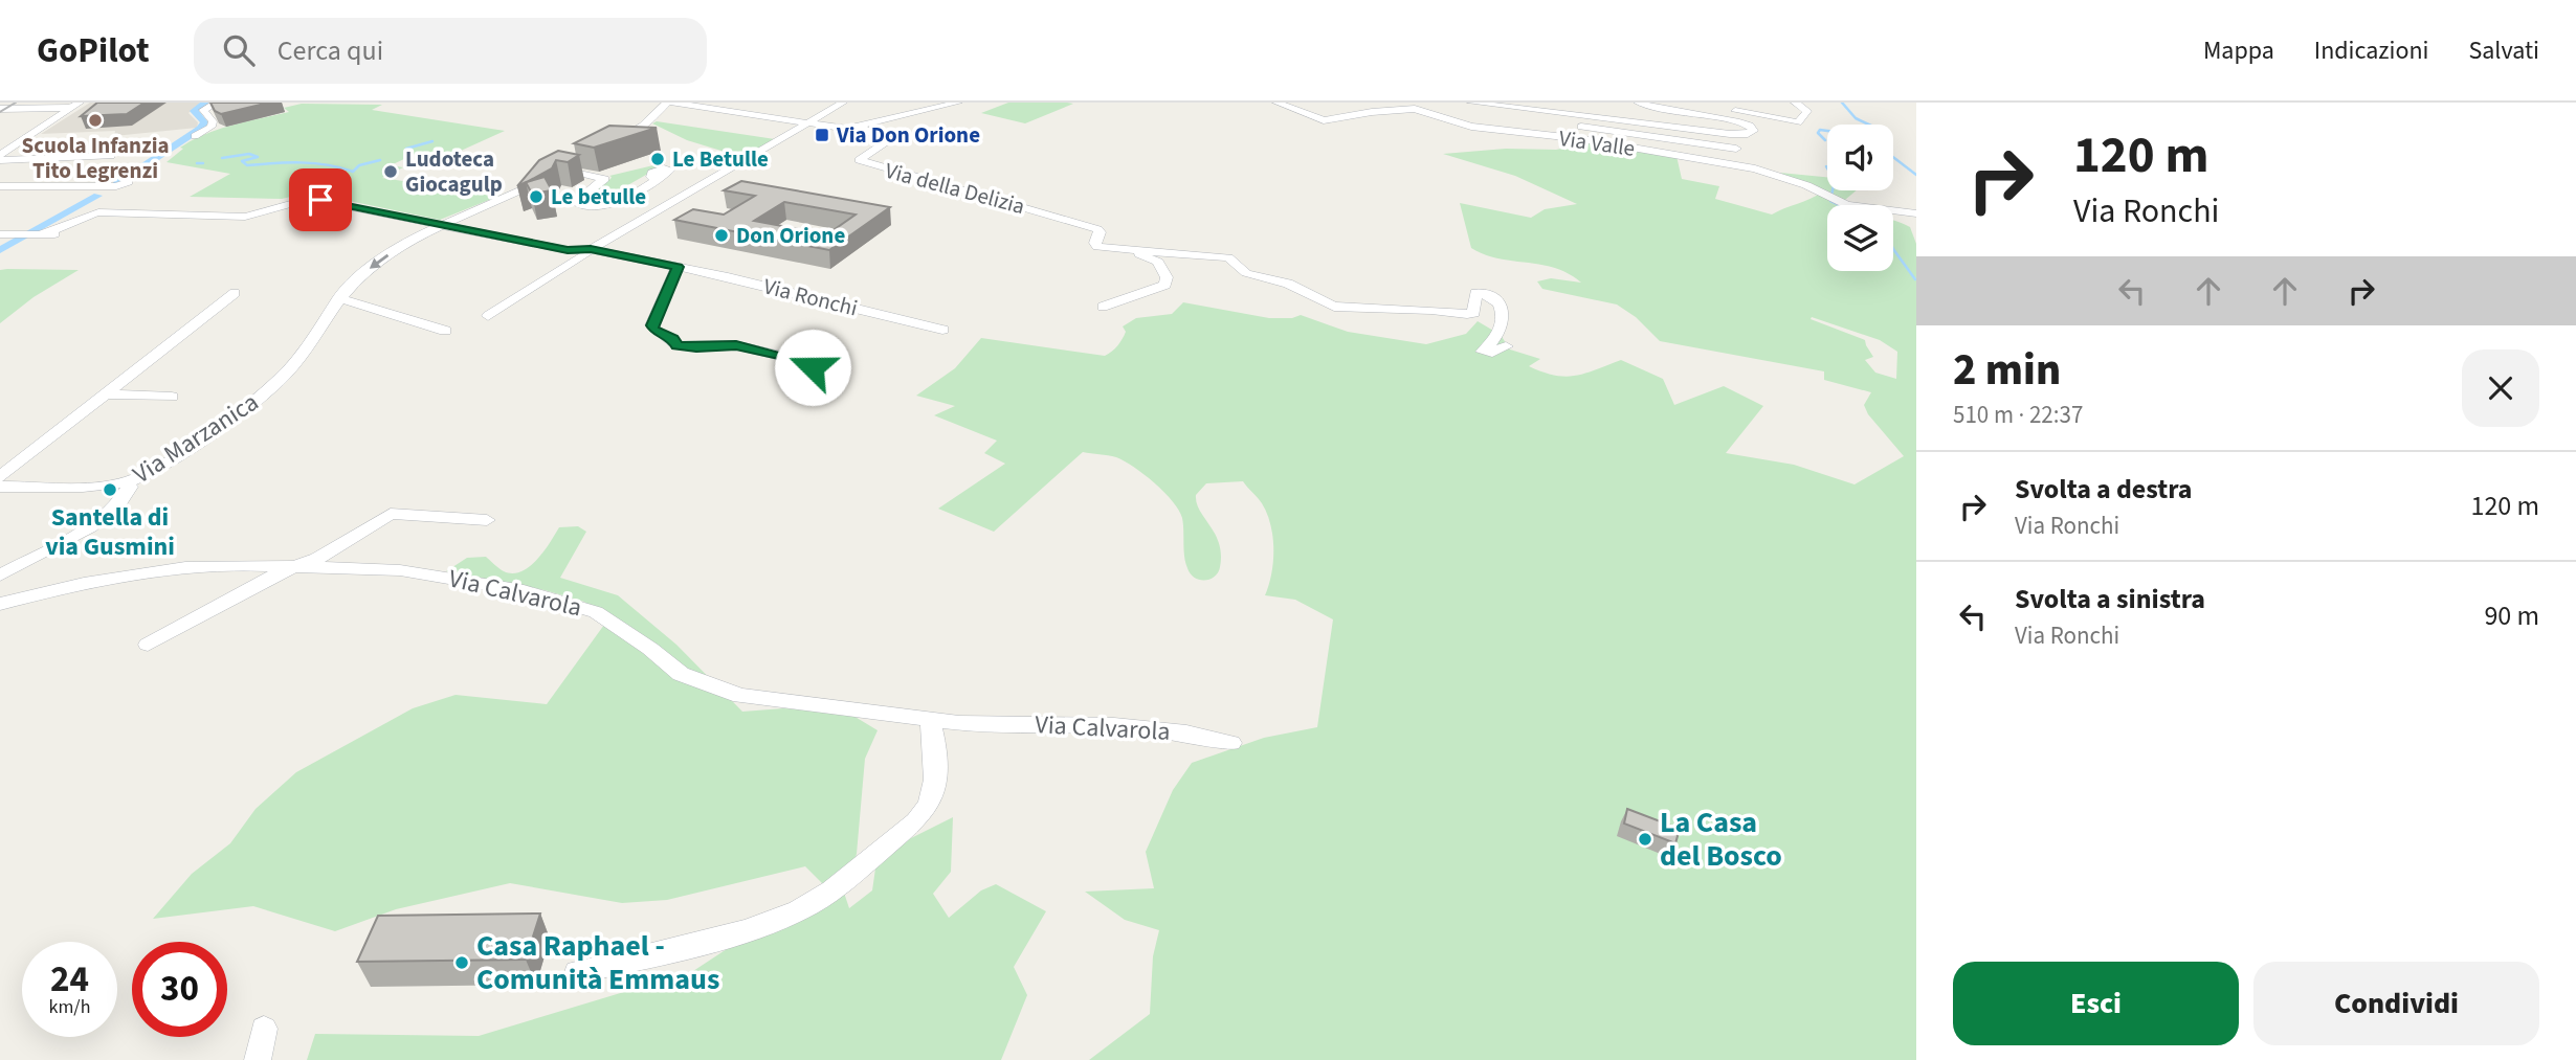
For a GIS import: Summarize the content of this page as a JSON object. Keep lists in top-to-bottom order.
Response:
{
  "streets": {
    "street": [
      "Via Valle",
      "Via della Delizia",
      "Via Ronchi",
      "Via Marzanica",
      "Via Calvarola"
    ]
  },
  "places": {
    "other": [
      "Scuola Infanzia Tito Legrenzi",
      "Le Betulle",
      "Ludoteca Giocagulp",
      "Le betulle",
      "Don Orione",
      "Santella di via Gusmini",
      "La Casa del Bosco",
      "Casa Raphael - Comunità Emmaus"
    ],
    "transit": ["Via Don Orione"]
  },
  "page": {
    "header": "GoPilot",
    "search": "Cerca qui",
    "nav": ["Mappa", "Indicazioni", "Salvati"],
    "turn": ["120 m", "Via Ronchi"],
    "heading": ["2 min", "510 m · 22:37"],
    "list": [
      {
        "name": "Svolta a destra",
        "note": "Via Ronchi",
        "value": "120 m"
      },
      {
        "name": "Svolta a sinistra",
        "note": "Via Ronchi",
        "value": "90 m"
      }
    ],
    "speed": "24 km/h",
    "limit": "30",
    "buttons": ["Esci", "Condividi"]
  }
}
